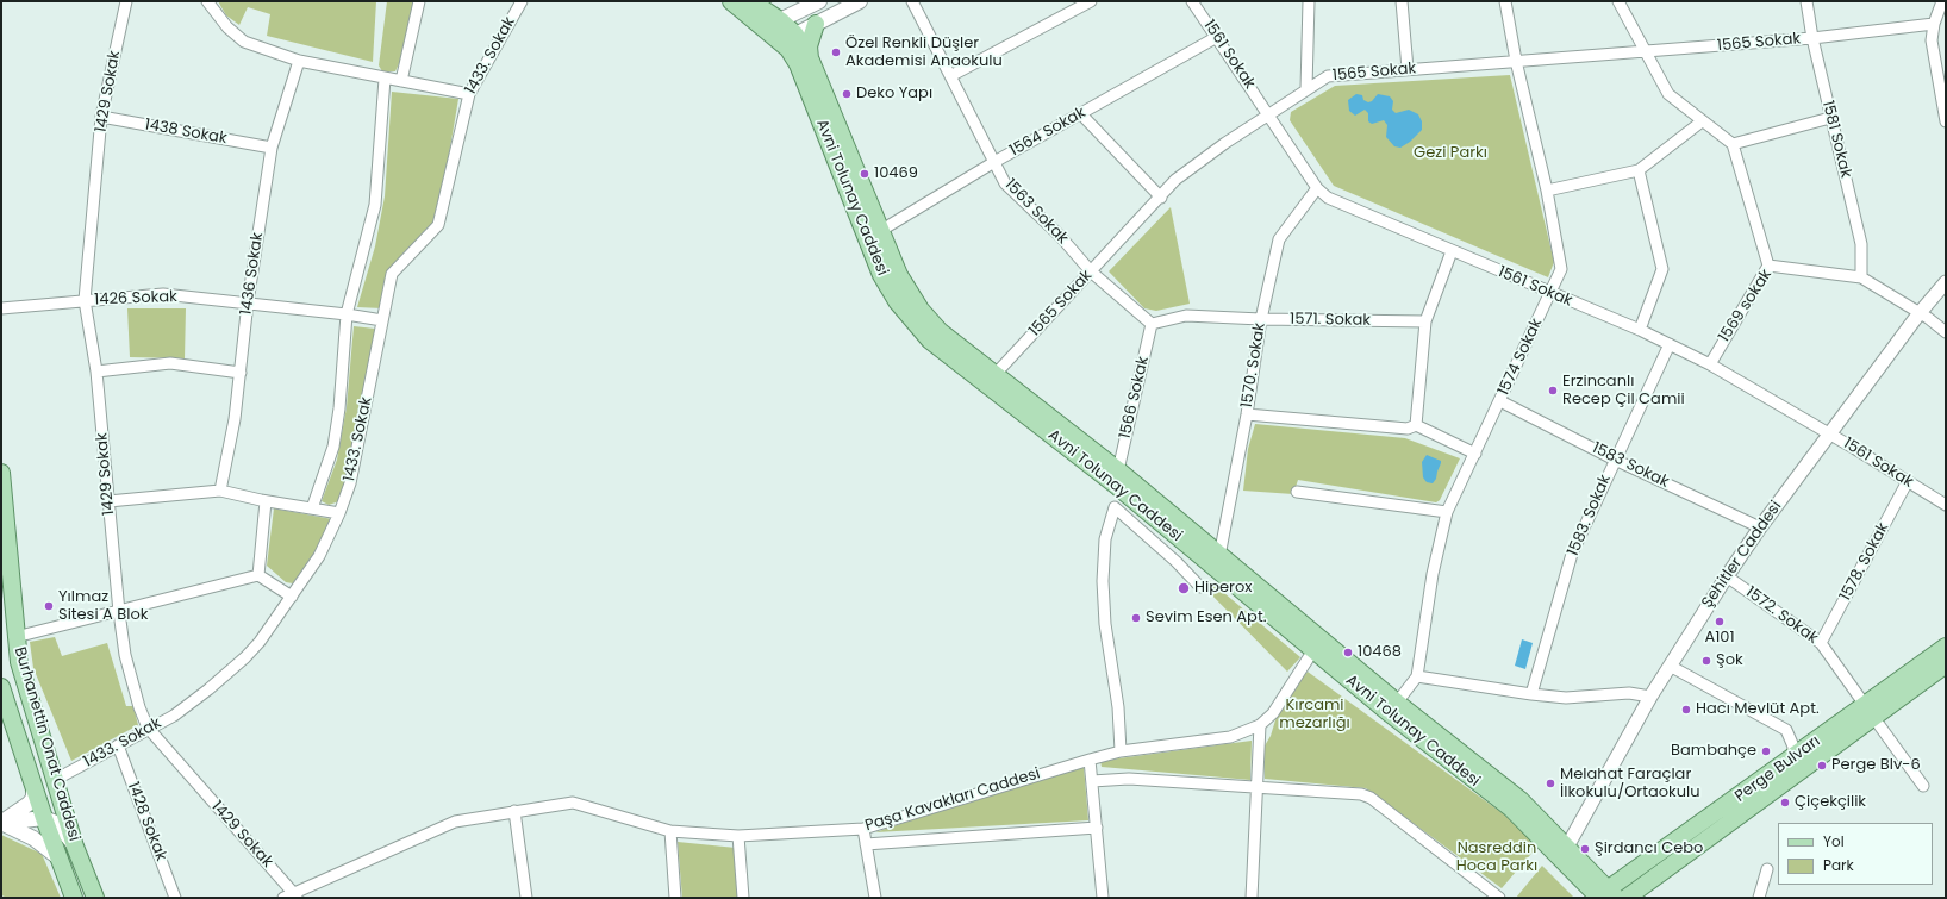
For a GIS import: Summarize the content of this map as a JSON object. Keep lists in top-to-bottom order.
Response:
{
  "streets": {
    "main road": ["Avni Tolunay Caddesi", "Burhanettin Onat Caddesi", "Perge Bulvarı"],
    "street": [
      "1565 Sokak",
      "1561 Sokak",
      "1433. Sokak",
      "1429 Sokak",
      "1438 Sokak",
      "1564 Sokak",
      "1581 Sokak",
      "1563 Sokak",
      "1436 Sokak",
      "1426 Sokak",
      "1569 sokak",
      "1571. Sokak",
      "1574 Sokak",
      "1570. Sokak",
      "1566 Sokak",
      "1583 Sokak",
      "1583. Sokak",
      "Şehitler Caddesi",
      "1578. Sokak",
      "1572. Sokak",
      "Paşa Kavakları Caddesi",
      "1428 Sokak"
    ]
  },
  "crossings": [
    ["1565 Sokak", "1561 Sokak"],
    ["1565 Sokak", "1581 Sokak"],
    ["1565 Sokak", "Avni Tolunay Caddesi"],
    ["1565 Sokak", "1563 Sokak"],
    ["1565 Sokak", "1574 Sokak"],
    ["1561 Sokak", "1564 Sokak"],
    ["1561 Sokak", "1569 sokak"],
    ["1561 Sokak", "1574 Sokak"],
    ["1561 Sokak", "1570. Sokak"],
    ["1561 Sokak", "1583. Sokak"],
    ["1561 Sokak", "Şehitler Caddesi"],
    ["1561 Sokak", "1578. Sokak"],
    ["1433. Sokak", "1429 Sokak"],
    ["1433. Sokak", "1426 Sokak"],
    ["1433. Sokak", "Burhanettin Onat Caddesi"],
    ["1433. Sokak", "1428 Sokak"],
    ["1429 Sokak", "1438 Sokak"],
    ["1429 Sokak", "1426 Sokak"],
    ["1429 Sokak", "Paşa Kavakları Caddesi"],
    ["1438 Sokak", "1436 Sokak"],
    ["1564 Sokak", "Avni Tolunay Caddesi"],
    ["1564 Sokak", "1563 Sokak"],
    ["1581 Sokak", "1569 sokak"],
    ["Avni Tolunay Caddesi", "1574 Sokak"],
    ["Avni Tolunay Caddesi", "1570. Sokak"],
    ["Avni Tolunay Caddesi", "1566 Sokak"],
    ["Avni Tolunay Caddesi", "Şehitler Caddesi"],
    ["Avni Tolunay Caddesi", "Perge Bulvarı"],
    ["Avni Tolunay Caddesi", "Paşa Kavakları Caddesi"],
    ["1563 Sokak", "1571. Sokak"],
    ["1563 Sokak", "1566 Sokak"],
    ["1436 Sokak", "1426 Sokak"],
    ["1569 sokak", "Şehitler Caddesi"],
    ["1571. Sokak", "1570. Sokak"],
    ["1571. Sokak", "1566 Sokak"],
    ["1574 Sokak", "1583 Sokak"],
    ["1583 Sokak", "1583. Sokak"],
    ["1583 Sokak", "Şehitler Caddesi"],
    ["Şehitler Caddesi", "1572. Sokak"],
    ["1578. Sokak", "1572. Sokak"],
    ["1572. Sokak", "Perge Bulvarı"]
  ],
  "parks": ["Gezi Parkı", "Kırcami mezarlığı", "Nasreddin Hoca Parkı"],
  "places": [
    "Özel Renkli Düşler Akademisi Anaokulu",
    "Deko Yapı",
    "10469",
    "Erzincanlı Recep Çil Camii",
    "Hiperox",
    "Yılmaz Sitesi A Blok",
    "Sevim Esen Apt.",
    "A101",
    "10468",
    "Şok",
    "Hacı Mevlüt Apt.",
    "Bambahçe",
    "Perge Blv-6",
    "Melahat Faraçlar İlkokulu/Ortaokulu",
    "Çiçekçilik",
    "Şirdancı Cebo"
  ],
  "legend": ["Yol", "Park"]
}
